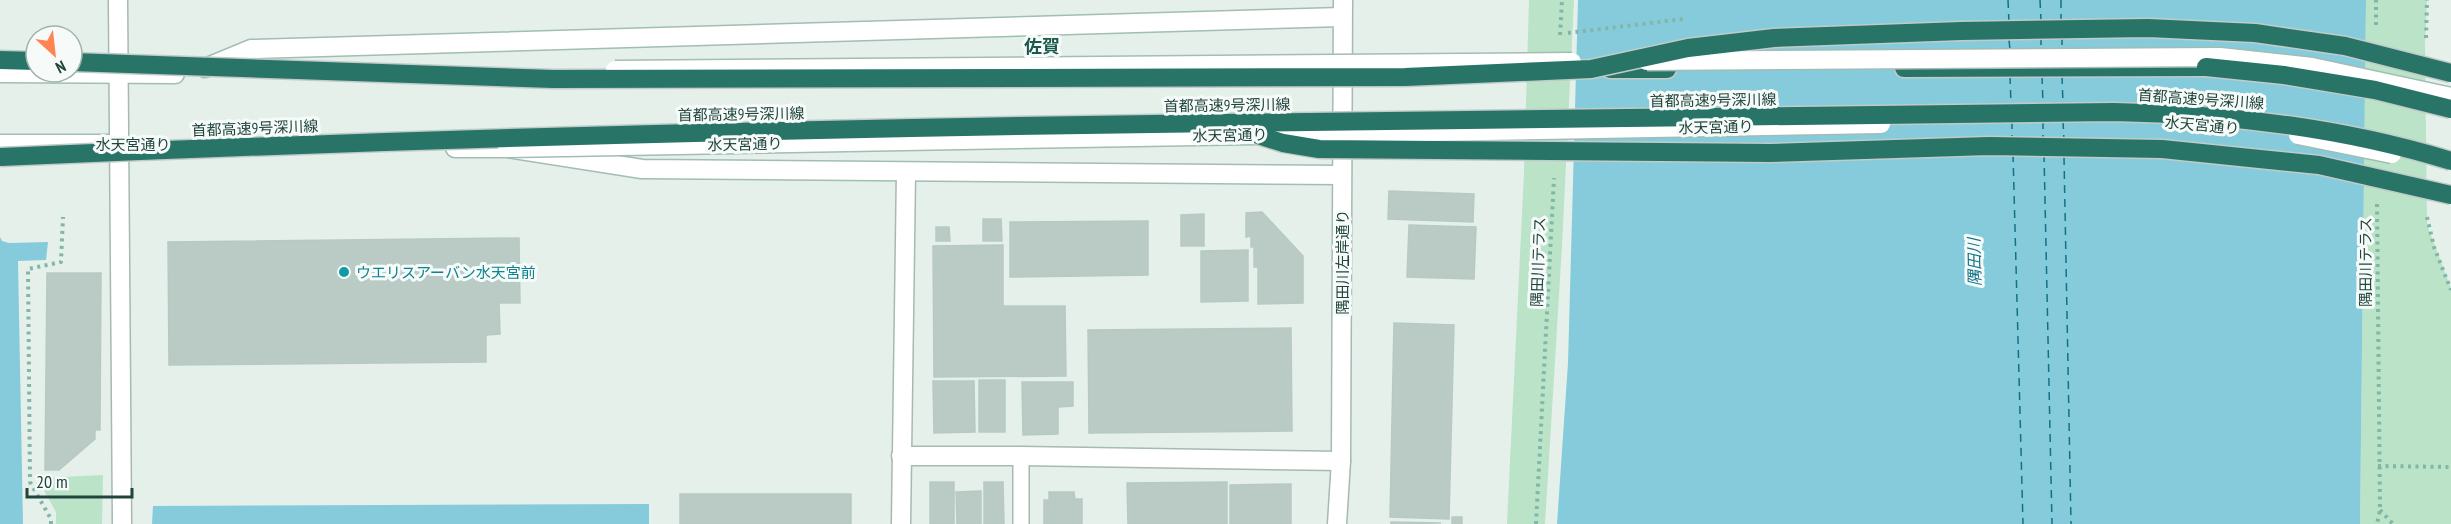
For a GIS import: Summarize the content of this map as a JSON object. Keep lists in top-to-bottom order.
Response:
{
  "streets": {
    "highway": ["首都高速9号深川線"],
    "main road": ["水天宮通り", "隅田川左岸通り"],
    "path": ["隅田川テラス"]
  },
  "crossings": [
    ["首都高速9号深川線", "水天宮通り"]
  ],
  "districts": ["佐賀"],
  "water": ["隅田川"],
  "places": ["ウエリスアーバン水天宮前"],
  "scale_bar": "20 m",
  "north": "bottom right"
}
